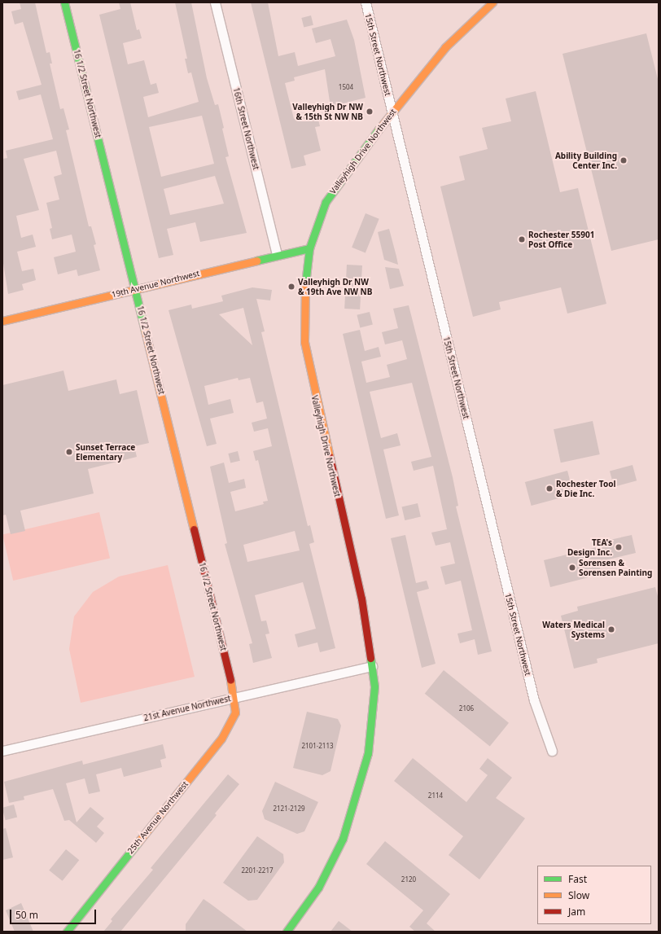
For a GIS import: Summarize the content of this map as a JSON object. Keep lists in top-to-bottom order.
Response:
{
  "streets": {
    "street": [
      "15th Street Northwest",
      "16 1/2 Street Northwest",
      "16th Street Northwest",
      "Valleyhigh Drive Northwest",
      "19th Avenue Northwest",
      "21st Avenue Northwest",
      "25th Avenue Northwest"
    ]
  },
  "crossings": [
    ["15th Street Northwest", "Valleyhigh Drive Northwest"],
    ["16 1/2 Street Northwest", "19th Avenue Northwest"],
    ["16 1/2 Street Northwest", "21st Avenue Northwest"],
    ["16 1/2 Street Northwest", "25th Avenue Northwest"],
    ["16th Street Northwest", "19th Avenue Northwest"],
    ["Valleyhigh Drive Northwest", "19th Avenue Northwest"],
    ["Valleyhigh Drive Northwest", "21st Avenue Northwest"],
    ["21st Avenue Northwest", "25th Avenue Northwest"]
  ],
  "places": [
    "Valleyhigh Dr NW & 15th St NW NB",
    "Ability Building Center Inc.",
    "Rochester 55901 Post Office",
    "Valleyhigh Dr NW & 19th Ave NW NB",
    "Sunset Terrace Elementary",
    "Rochester Tool & Die Inc.",
    "TEA's Design Inc.",
    "Sorensen & Sorensen Painting",
    "Waters Medical Systems"
  ],
  "house_numbers": [
    "1504",
    "2106",
    "2101-2113",
    "2114",
    "2121-2129",
    "2201-2217",
    "2120"
  ],
  "legend": ["Fast", "Slow", "Jam"],
  "scale_bar": "50 m"
}
